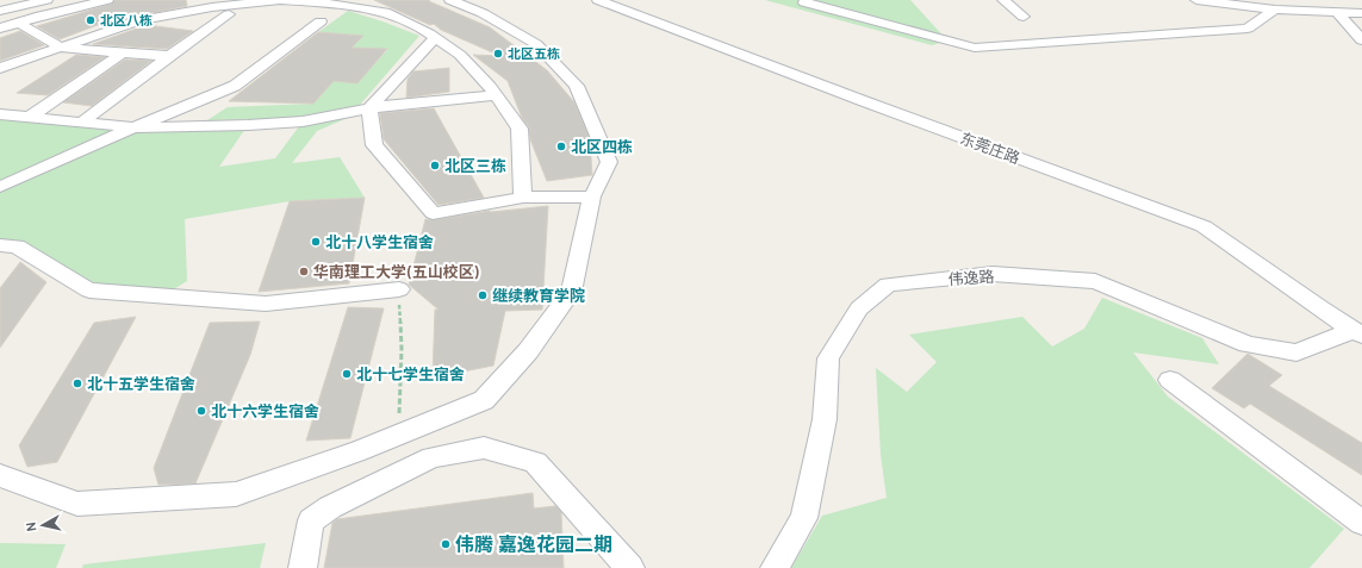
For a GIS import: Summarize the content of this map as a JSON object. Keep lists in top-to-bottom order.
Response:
{
  "streets": {
    "street": ["东莞庄路", "伟逸路"]
  },
  "crossings": [
    ["东莞庄路", "伟逸路"]
  ],
  "places": [
    "北区八栋",
    "北区五栋",
    "北区四栋",
    "北区三栋",
    "北十八学生宿舍",
    "华南理工大学(五山校区)",
    "继续教育学院",
    "北十七学生宿舍",
    "北十五学生宿舍",
    "北十六学生宿舍",
    "伟腾 嘉逸花园二期"
  ],
  "north": "left"
}
